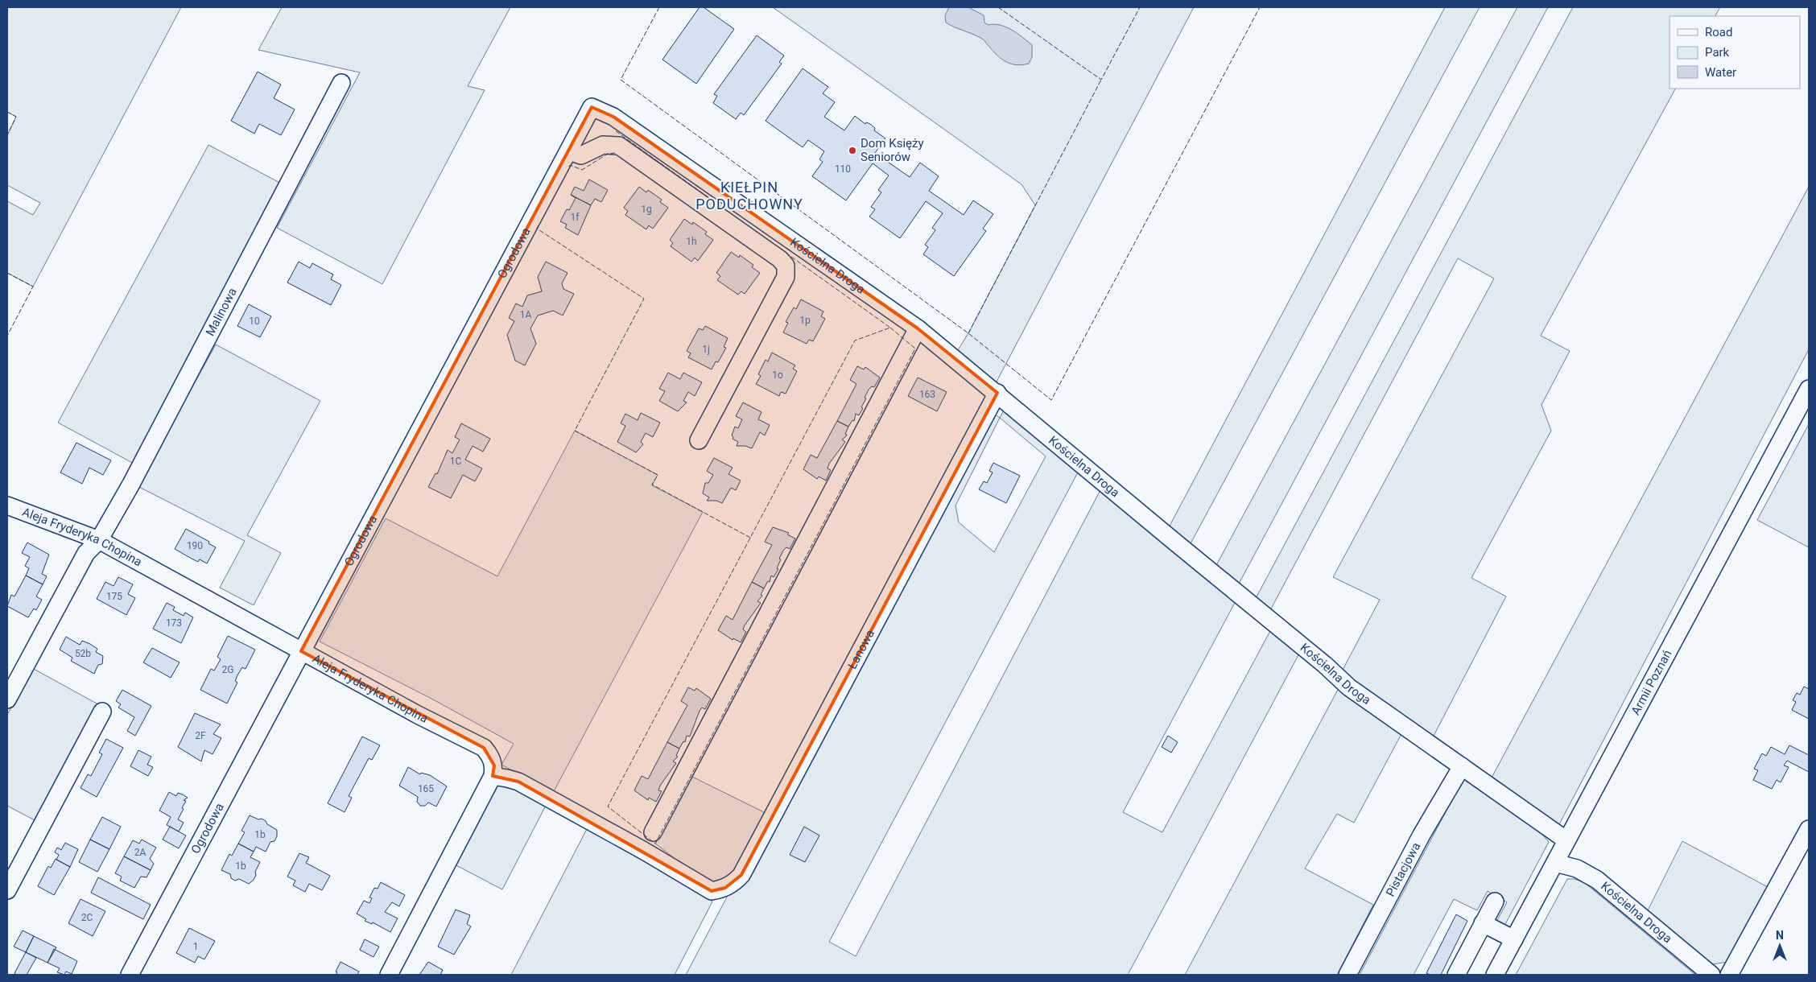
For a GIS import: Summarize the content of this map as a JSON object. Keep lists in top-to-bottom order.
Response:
{
  "streets": {
    "street": [
      "Ogrodowa",
      "Kościelna Droga",
      "Malinowa",
      "Aleja Fryderyka Chopina",
      "Łanowa",
      "Armii Poznań",
      "Pistacjowa"
    ]
  },
  "crossings": [
    ["Ogrodowa", "Kościelna Droga"],
    ["Ogrodowa", "Aleja Fryderyka Chopina"],
    ["Kościelna Droga", "Łanowa"],
    ["Kościelna Droga", "Armii Poznań"],
    ["Kościelna Droga", "Pistacjowa"],
    ["Malinowa", "Aleja Fryderyka Chopina"],
    ["Aleja Fryderyka Chopina", "Łanowa"]
  ],
  "districts": ["KIEŁPIN PODUCHOWNY"],
  "places": ["Dom Księży Seniorów"],
  "house_numbers": [
    "110",
    "1g",
    "1f",
    "1h",
    "1A",
    "1p",
    "10",
    "1j",
    "1o",
    "163",
    "1C",
    "190",
    "175",
    "173",
    "52b",
    "2G",
    "2F",
    "165",
    "1b",
    "2A",
    "1b",
    "2C",
    "1"
  ],
  "legend": ["Road", "Park", "Water"],
  "north": "top"
}
